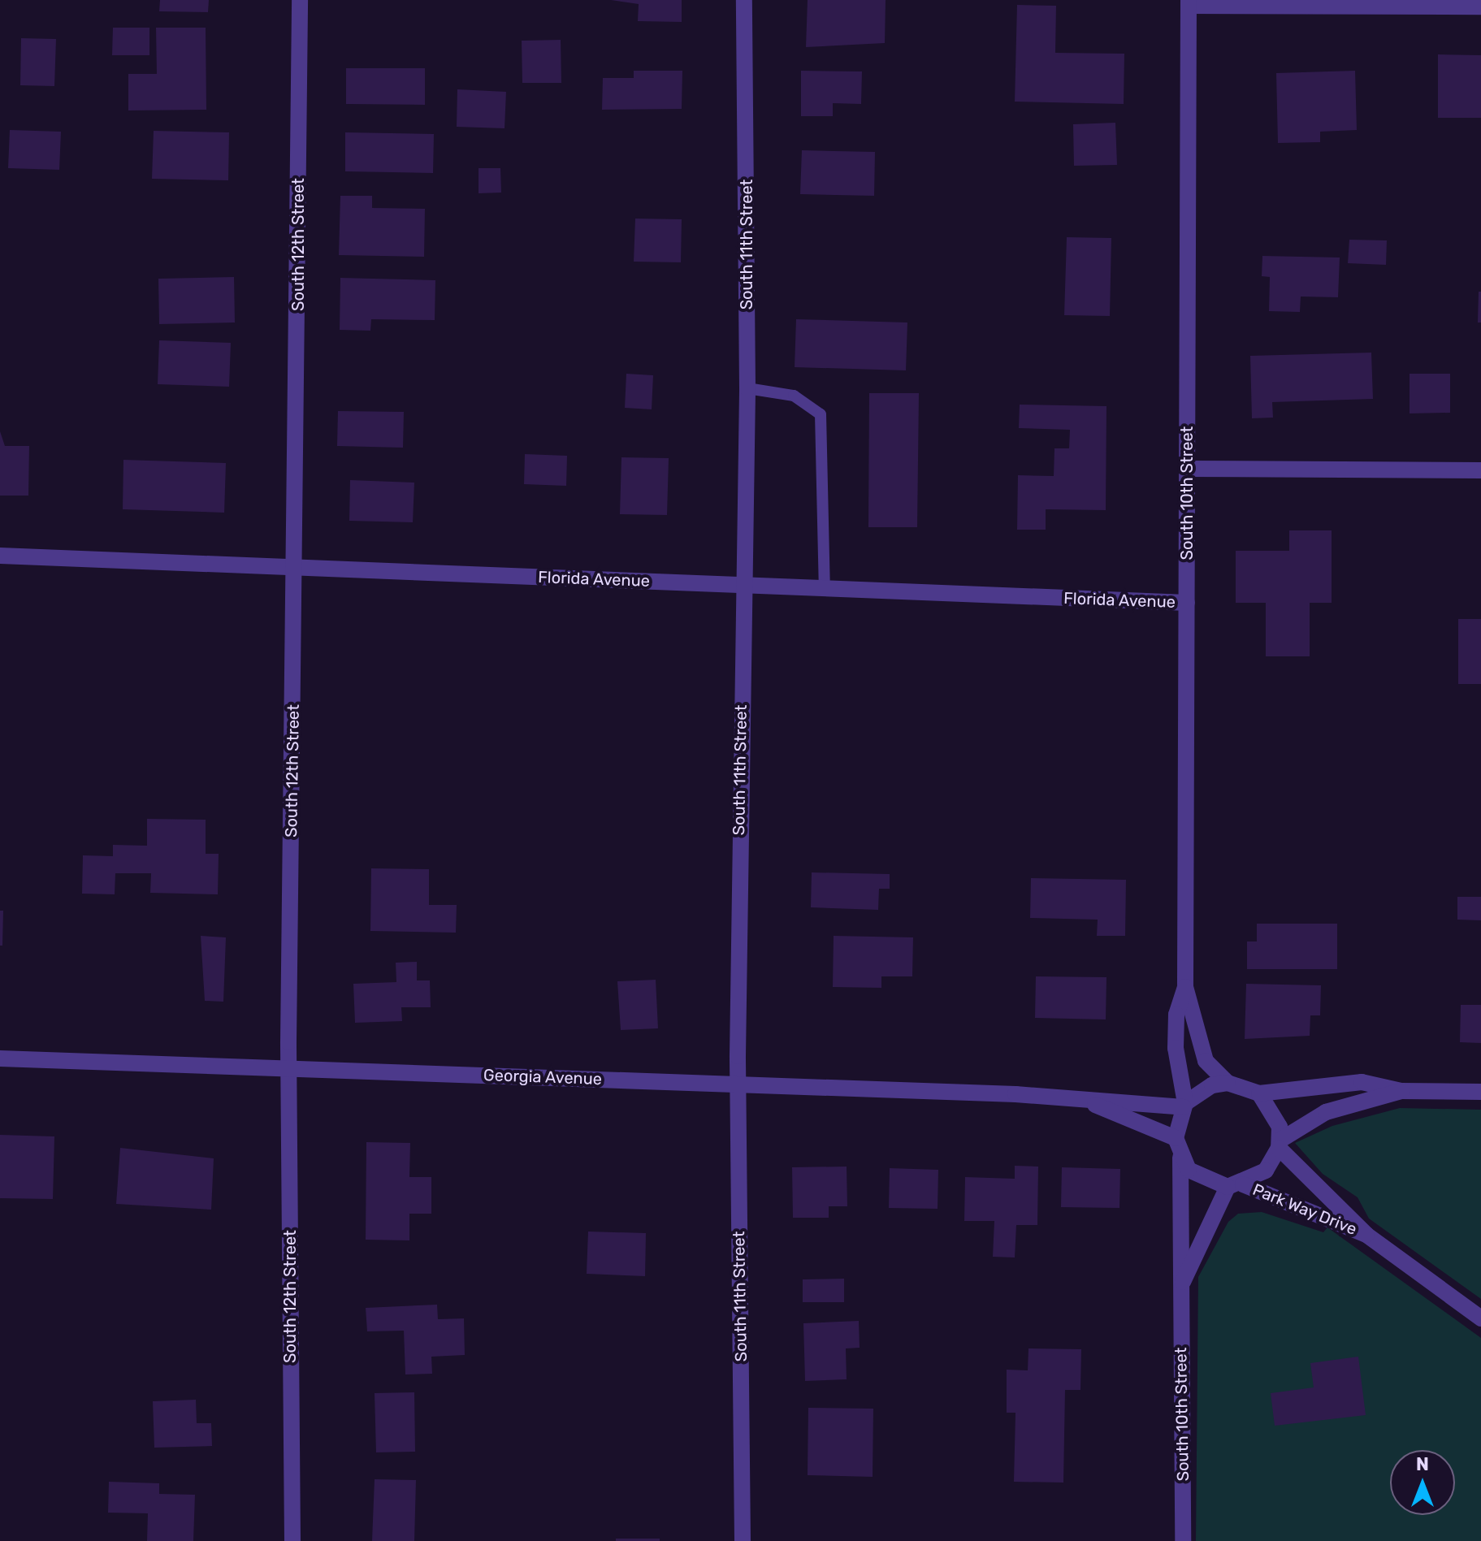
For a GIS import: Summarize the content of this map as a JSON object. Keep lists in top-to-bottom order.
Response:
{
  "streets": {
    "street": [
      "South 12th Street",
      "South 11th Street",
      "South 10th Street",
      "Florida Avenue",
      "Georgia Avenue",
      "Park Way Drive"
    ]
  },
  "crossings": [
    ["South 12th Street", "Florida Avenue"],
    ["South 12th Street", "Georgia Avenue"],
    ["South 11th Street", "Florida Avenue"],
    ["South 11th Street", "Georgia Avenue"],
    ["South 10th Street", "Florida Avenue"],
    ["South 10th Street", "Georgia Avenue"],
    ["South 10th Street", "Park Way Drive"],
    ["Georgia Avenue", "Park Way Drive"]
  ],
  "north": "top"
}
